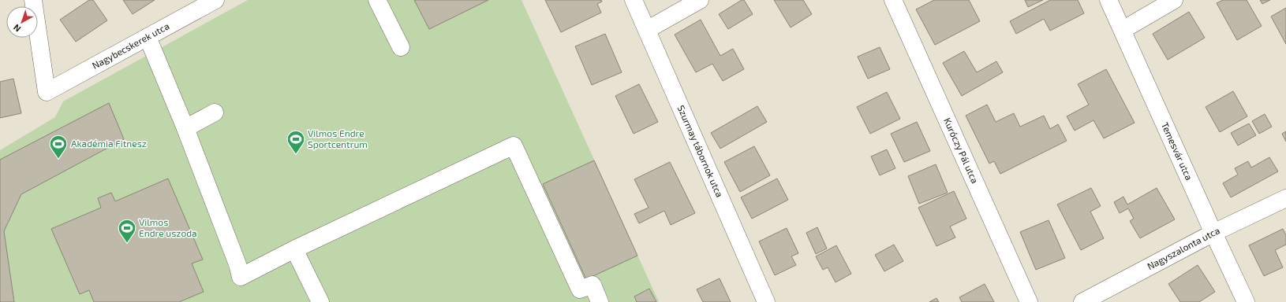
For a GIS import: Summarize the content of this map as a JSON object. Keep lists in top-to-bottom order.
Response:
{
  "streets": {
    "street": [
      "Nagybecskerek utca",
      "Szurmay tábornok utca",
      "Kuróczy Pál utca",
      "Temesvár utca",
      "Nagyszalonta utca"
    ]
  },
  "crossings": [
    ["Temesvár utca", "Nagyszalonta utca"]
  ],
  "places": {
    "sports": ["Vilmos Endre Sportcentrum", "Akadémia Fitnesz", "Vilmos Endre uszoda"]
  },
  "north": "bottom left"
}
